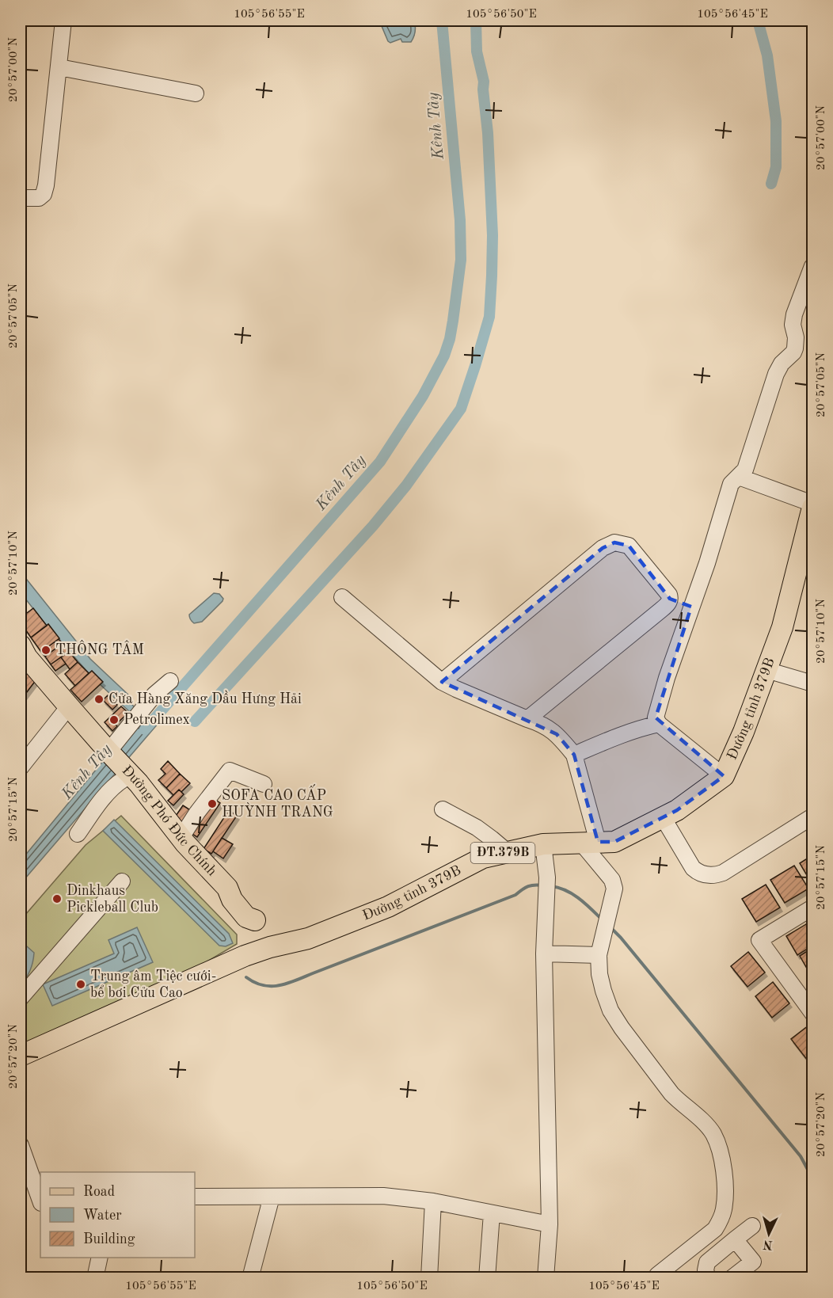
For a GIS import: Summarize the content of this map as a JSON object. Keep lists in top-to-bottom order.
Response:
{
  "streets": {
    "main road": ["Đường tỉnh 379B", "Đường Phó Đức Chính", "ĐT.379B"]
  },
  "crossings": [
    ["Đường tỉnh 379B", "Đường Phó Đức Chính"]
  ],
  "water": ["Kênh Tây"],
  "places": [
    "THÔNG TÂM",
    "Cửa Hàng Xăng Dầu Hưng Hải",
    "Petrolimex",
    "SOFA CAO CẤP HUỲNH TRANG",
    "Dinkhaus Pickleball Club",
    "Trung âm Tiệc cưới- bể bơi Cửu Cao"
  ],
  "legend": ["Road", "Water", "Building"],
  "north": "bottom",
  "coordinates": [
    "105°56'55\"E",
    "105°56'50\"E",
    "105°56'45\"E",
    "20°57'00\"N",
    "20°57'05\"N",
    "20°57'10\"N",
    "20°57'15\"N",
    "20°57'20\"N"
  ]
}
